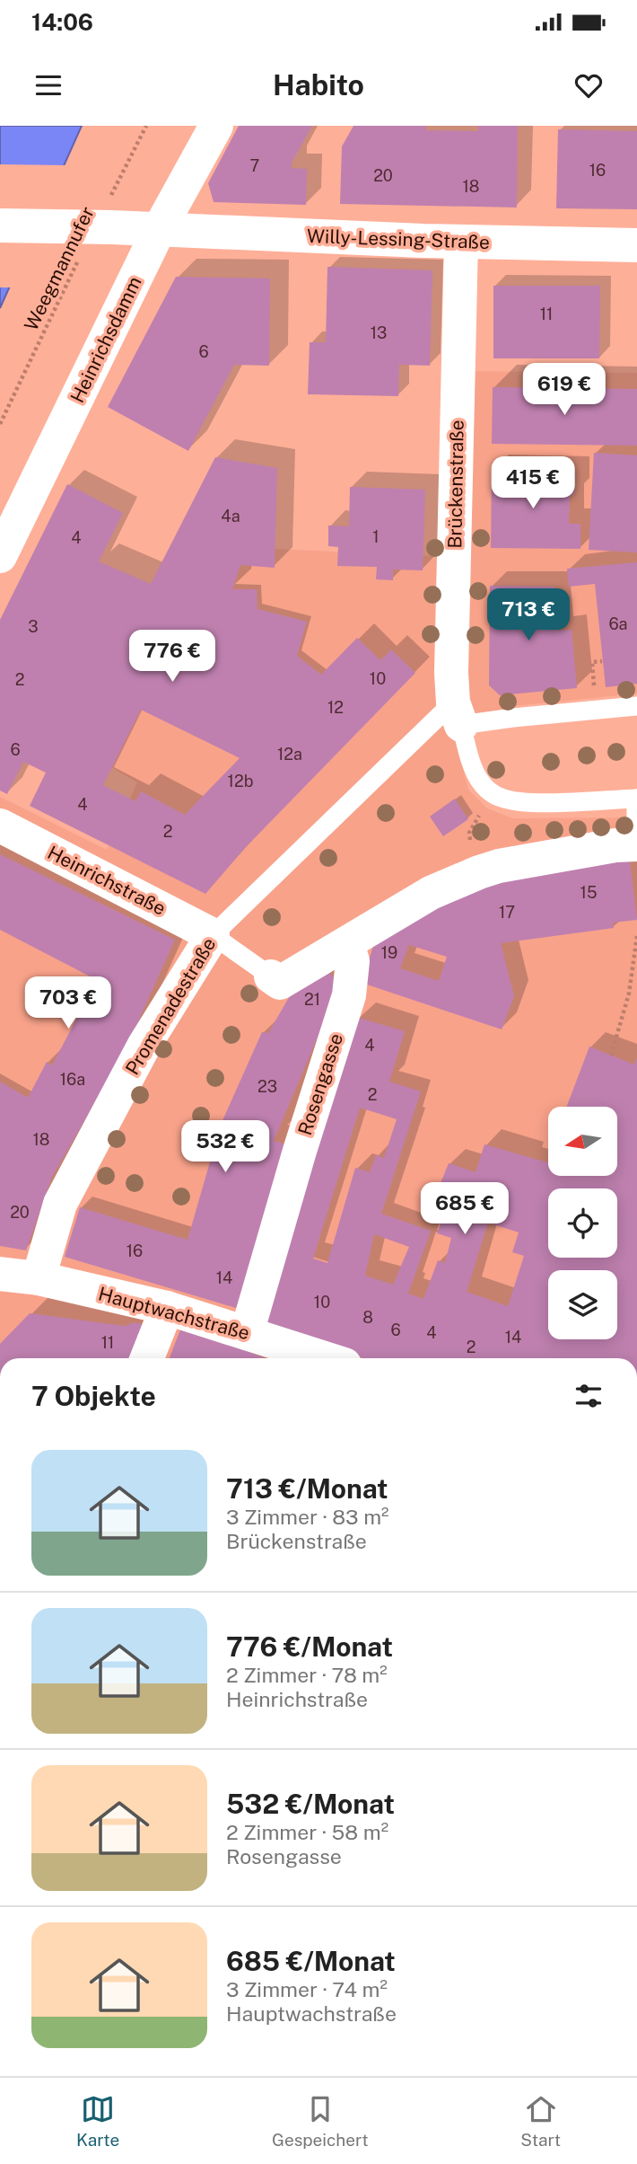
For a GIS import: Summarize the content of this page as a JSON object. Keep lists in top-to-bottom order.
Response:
{
  "streets": {
    "street": [
      "Willy-Lessing-Straße",
      "Heinrichsdamm",
      "Brückenstraße",
      "Heinrichstraße",
      "Promenadestraße",
      "Rosengasse",
      "Hauptwachstraße"
    ],
    "path": ["Weegmannufer"]
  },
  "crossings": [
    ["Willy-Lessing-Straße", "Weegmannufer"],
    ["Willy-Lessing-Straße", "Heinrichsdamm"],
    ["Willy-Lessing-Straße", "Brückenstraße"],
    ["Brückenstraße", "Promenadestraße"],
    ["Heinrichstraße", "Promenadestraße"],
    ["Promenadestraße", "Hauptwachstraße"],
    ["Rosengasse", "Hauptwachstraße"]
  ],
  "house_numbers": [
    "7",
    "16",
    "20",
    "18",
    "11",
    "13",
    "6",
    "4a",
    "1",
    "4",
    "6a",
    "3",
    "10",
    "2",
    "12",
    "6",
    "12a",
    "12b",
    "4",
    "2",
    "15",
    "17",
    "19",
    "21",
    "4",
    "16a",
    "23",
    "2",
    "18",
    "20",
    "16",
    "14",
    "10",
    "8",
    "6",
    "4",
    "14",
    "11",
    "2"
  ],
  "north": "left",
  "page": {
    "status": "14:06",
    "header": "Habito",
    "price": [
      "619 €",
      "415 €",
      "713 €",
      "776 €",
      "703 €",
      "532 €",
      "685 €"
    ],
    "heading": "7 Objekte",
    "list": [
      {
        "name": "713 €/Monat",
        "note": "3 Zimmer · 83 m² · Brückenstraße"
      },
      {
        "name": "776 €/Monat",
        "note": "2 Zimmer · 78 m² · Heinrichstraße"
      },
      {
        "name": "532 €/Monat",
        "note": "2 Zimmer · 58 m² · Rosengasse"
      },
      {
        "name": "685 €/Monat",
        "note": "3 Zimmer · 74 m² · Hauptwachstraße"
      }
    ],
    "tabs": ["Karte", "Gespeichert", "Start"]
  }
}
